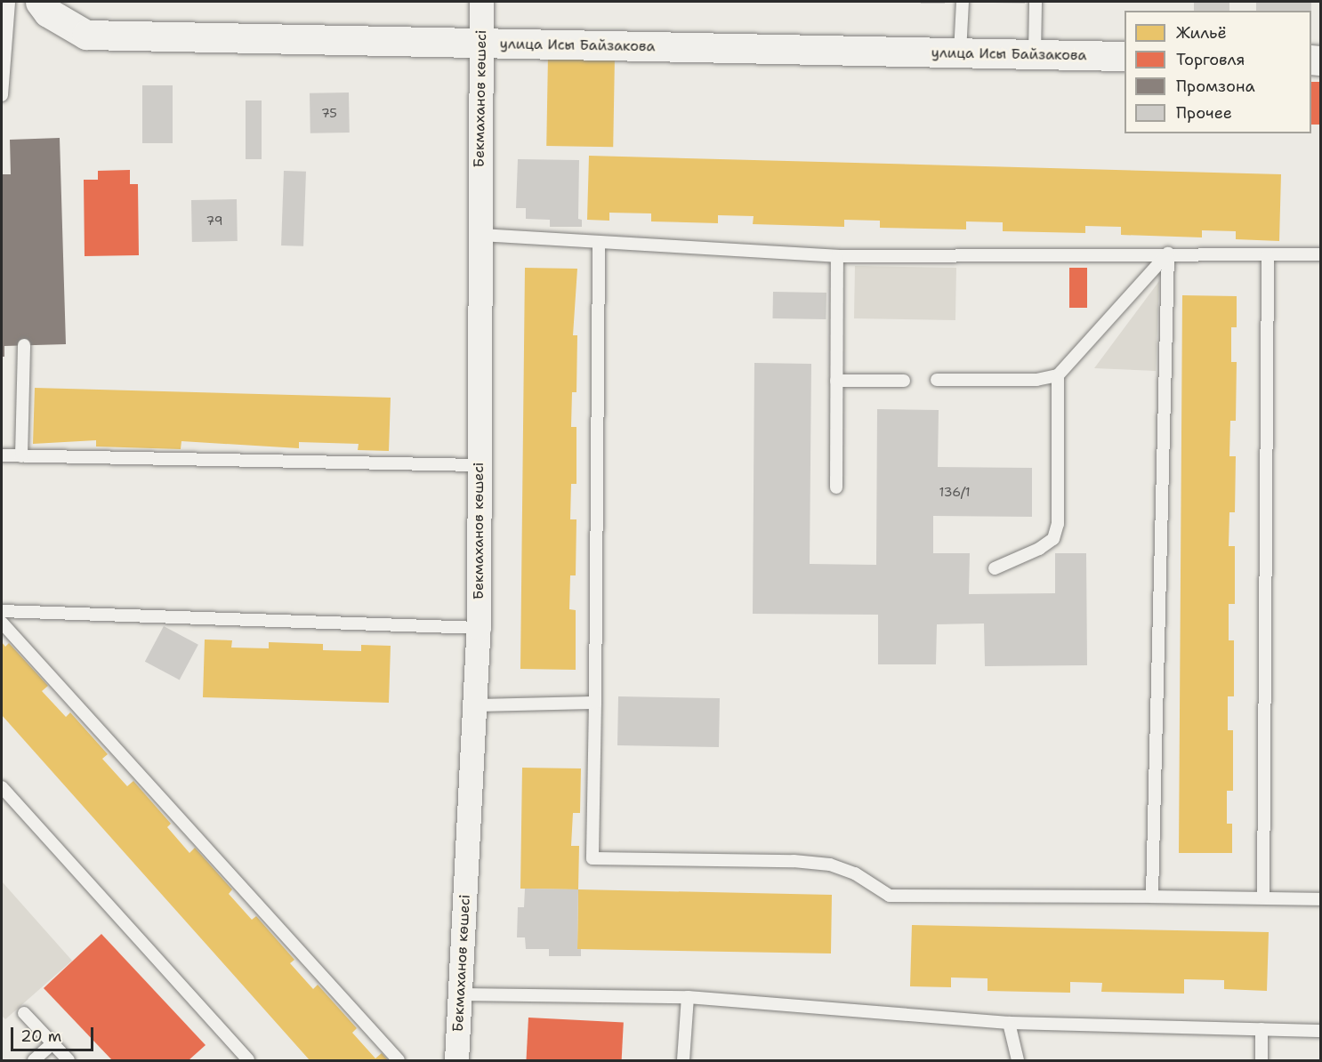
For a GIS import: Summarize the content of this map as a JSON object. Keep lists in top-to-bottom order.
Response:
{
  "streets": {
    "street": ["улица Исы Байзакова", "Бекмаханов көшесі"]
  },
  "crossings": [
    ["улица Исы Байзакова", "Бекмаханов көшесі"]
  ],
  "house_numbers": ["75", "79", "136/1"],
  "legend": [
    "Жильё",
    "Торговля",
    "Промзона",
    "Прочее"
  ],
  "scale_bar": "20 m"
}
